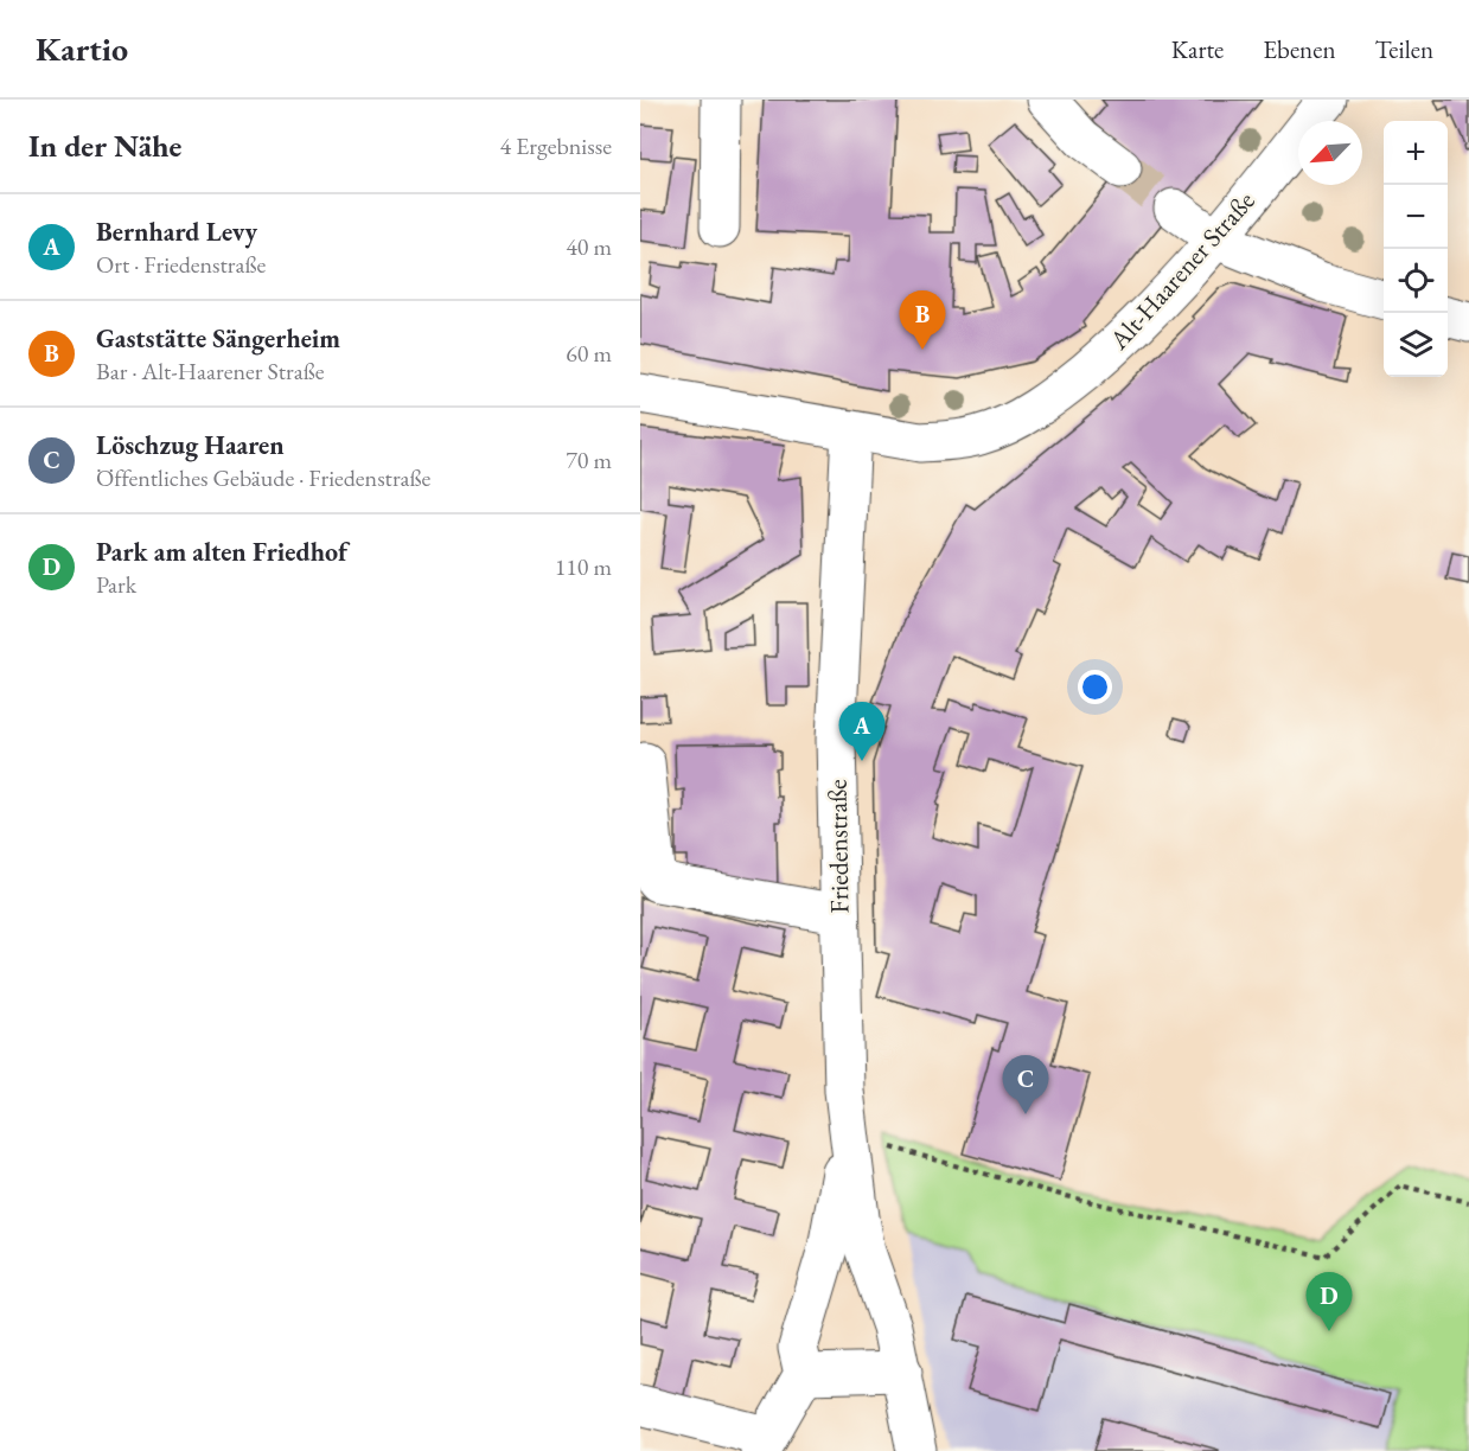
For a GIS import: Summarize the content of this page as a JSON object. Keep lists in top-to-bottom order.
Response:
{
  "streets": {
    "street": ["Alt-Haarener Straße", "Friedenstraße"]
  },
  "crossings": [
    ["Alt-Haarener Straße", "Friedenstraße"]
  ],
  "north": "bottom left",
  "page": {
    "header": "Kartio",
    "nav": ["Karte", "Ebenen", "Teilen"],
    "heading": ["In der Nähe", "4 Ergebnisse"],
    "map_buttons": ["+", "−"],
    "list": [
      {
        "mark": "A",
        "name": "Bernhard Levy",
        "note": "Ort · Friedenstraße",
        "value": "40 m"
      },
      {
        "mark": "B",
        "name": "Gaststätte Sängerheim",
        "note": "Bar · Alt-Haarener Straße",
        "value": "60 m"
      },
      {
        "mark": "C",
        "name": "Löschzug Haaren",
        "note": "Öffentliches Gebäude · Friedenstraße",
        "value": "70 m"
      },
      {
        "mark": "D",
        "name": "Park am alten Friedhof",
        "note": "Park",
        "value": "110 m"
      }
    ],
    "pins": [
      "B",
      "A",
      "C",
      "D"
    ]
  }
}
